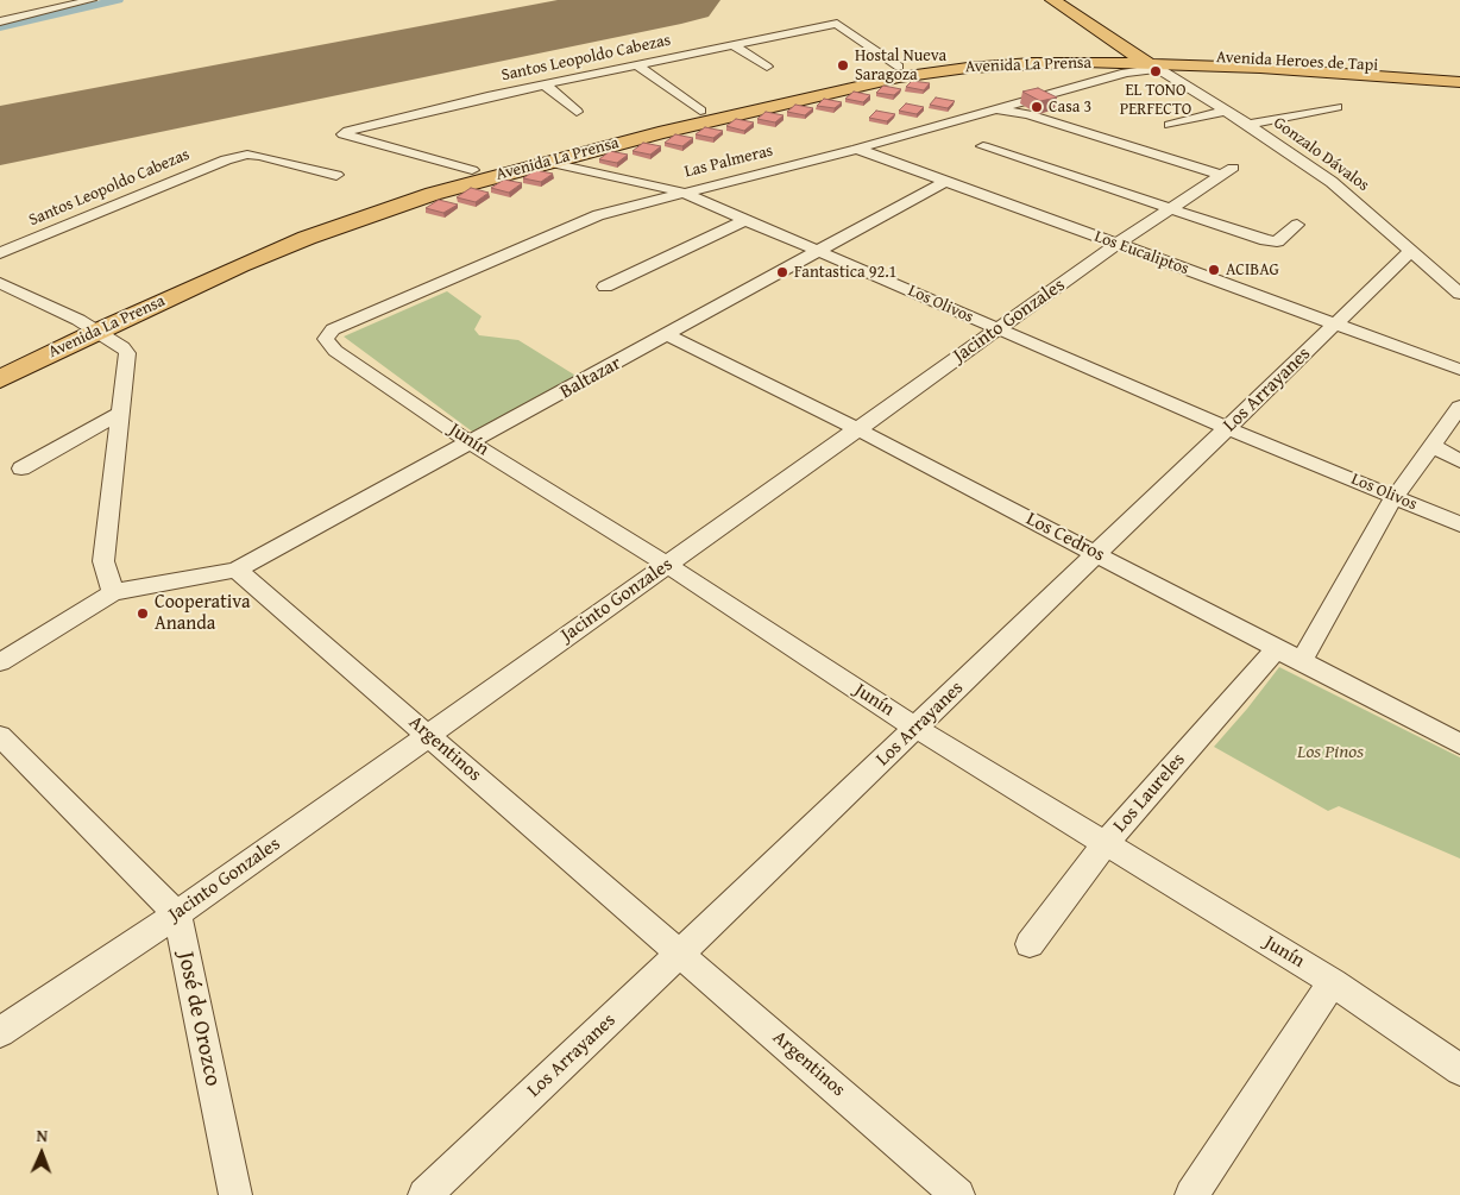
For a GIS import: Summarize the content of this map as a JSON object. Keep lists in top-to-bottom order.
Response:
{
  "streets": {
    "main road": ["Avenida Heroes de Tapi", "Avenida La Prensa"],
    "street": [
      "Santos Leopoldo Cabezas",
      "Gonzalo Dávalos",
      "Las Palmeras",
      "Los Eucaliptos",
      "Los Olivos",
      "Jacinto Gonzales",
      "Baltazar",
      "Los Arrayanes",
      "Junín",
      "Los Cedros",
      "Argentinos",
      "Los Laureles",
      "José de Orozco"
    ]
  },
  "crossings": [
    ["Santos Leopoldo Cabezas", "Avenida La Prensa"],
    ["Avenida Heroes de Tapi", "Avenida La Prensa"],
    ["Avenida Heroes de Tapi", "Gonzalo Dávalos"],
    ["Avenida Heroes de Tapi", "Las Palmeras"],
    ["Avenida La Prensa", "Gonzalo Dávalos"],
    ["Avenida La Prensa", "Las Palmeras"],
    ["Avenida La Prensa", "Los Olivos"],
    ["Gonzalo Dávalos", "Las Palmeras"],
    ["Gonzalo Dávalos", "Los Arrayanes"],
    ["Las Palmeras", "Los Eucaliptos"],
    ["Las Palmeras", "Los Olivos"],
    ["Las Palmeras", "Jacinto Gonzales"],
    ["Las Palmeras", "Junín"],
    ["Los Eucaliptos", "Jacinto Gonzales"],
    ["Los Eucaliptos", "Baltazar"],
    ["Los Eucaliptos", "Los Arrayanes"],
    ["Los Olivos", "Jacinto Gonzales"],
    ["Los Olivos", "Baltazar"],
    ["Los Olivos", "Los Arrayanes"],
    ["Jacinto Gonzales", "Junín"],
    ["Jacinto Gonzales", "Los Cedros"],
    ["Jacinto Gonzales", "Argentinos"],
    ["Jacinto Gonzales", "José de Orozco"],
    ["Baltazar", "Junín"],
    ["Baltazar", "Los Cedros"],
    ["Baltazar", "Argentinos"],
    ["Los Arrayanes", "Junín"],
    ["Los Arrayanes", "Los Cedros"],
    ["Los Arrayanes", "Argentinos"],
    ["Junín", "Los Laureles"],
    ["Los Cedros", "Los Laureles"]
  ],
  "parks": ["Los Pinos"],
  "places": [
    "Hostal Nueva Saragoza",
    "EL TONO PERFECTO",
    "Casa 3",
    "ACIBAG",
    "Fantastica 92.1",
    "Cooperativa Ananda"
  ],
  "north": "top"
}
